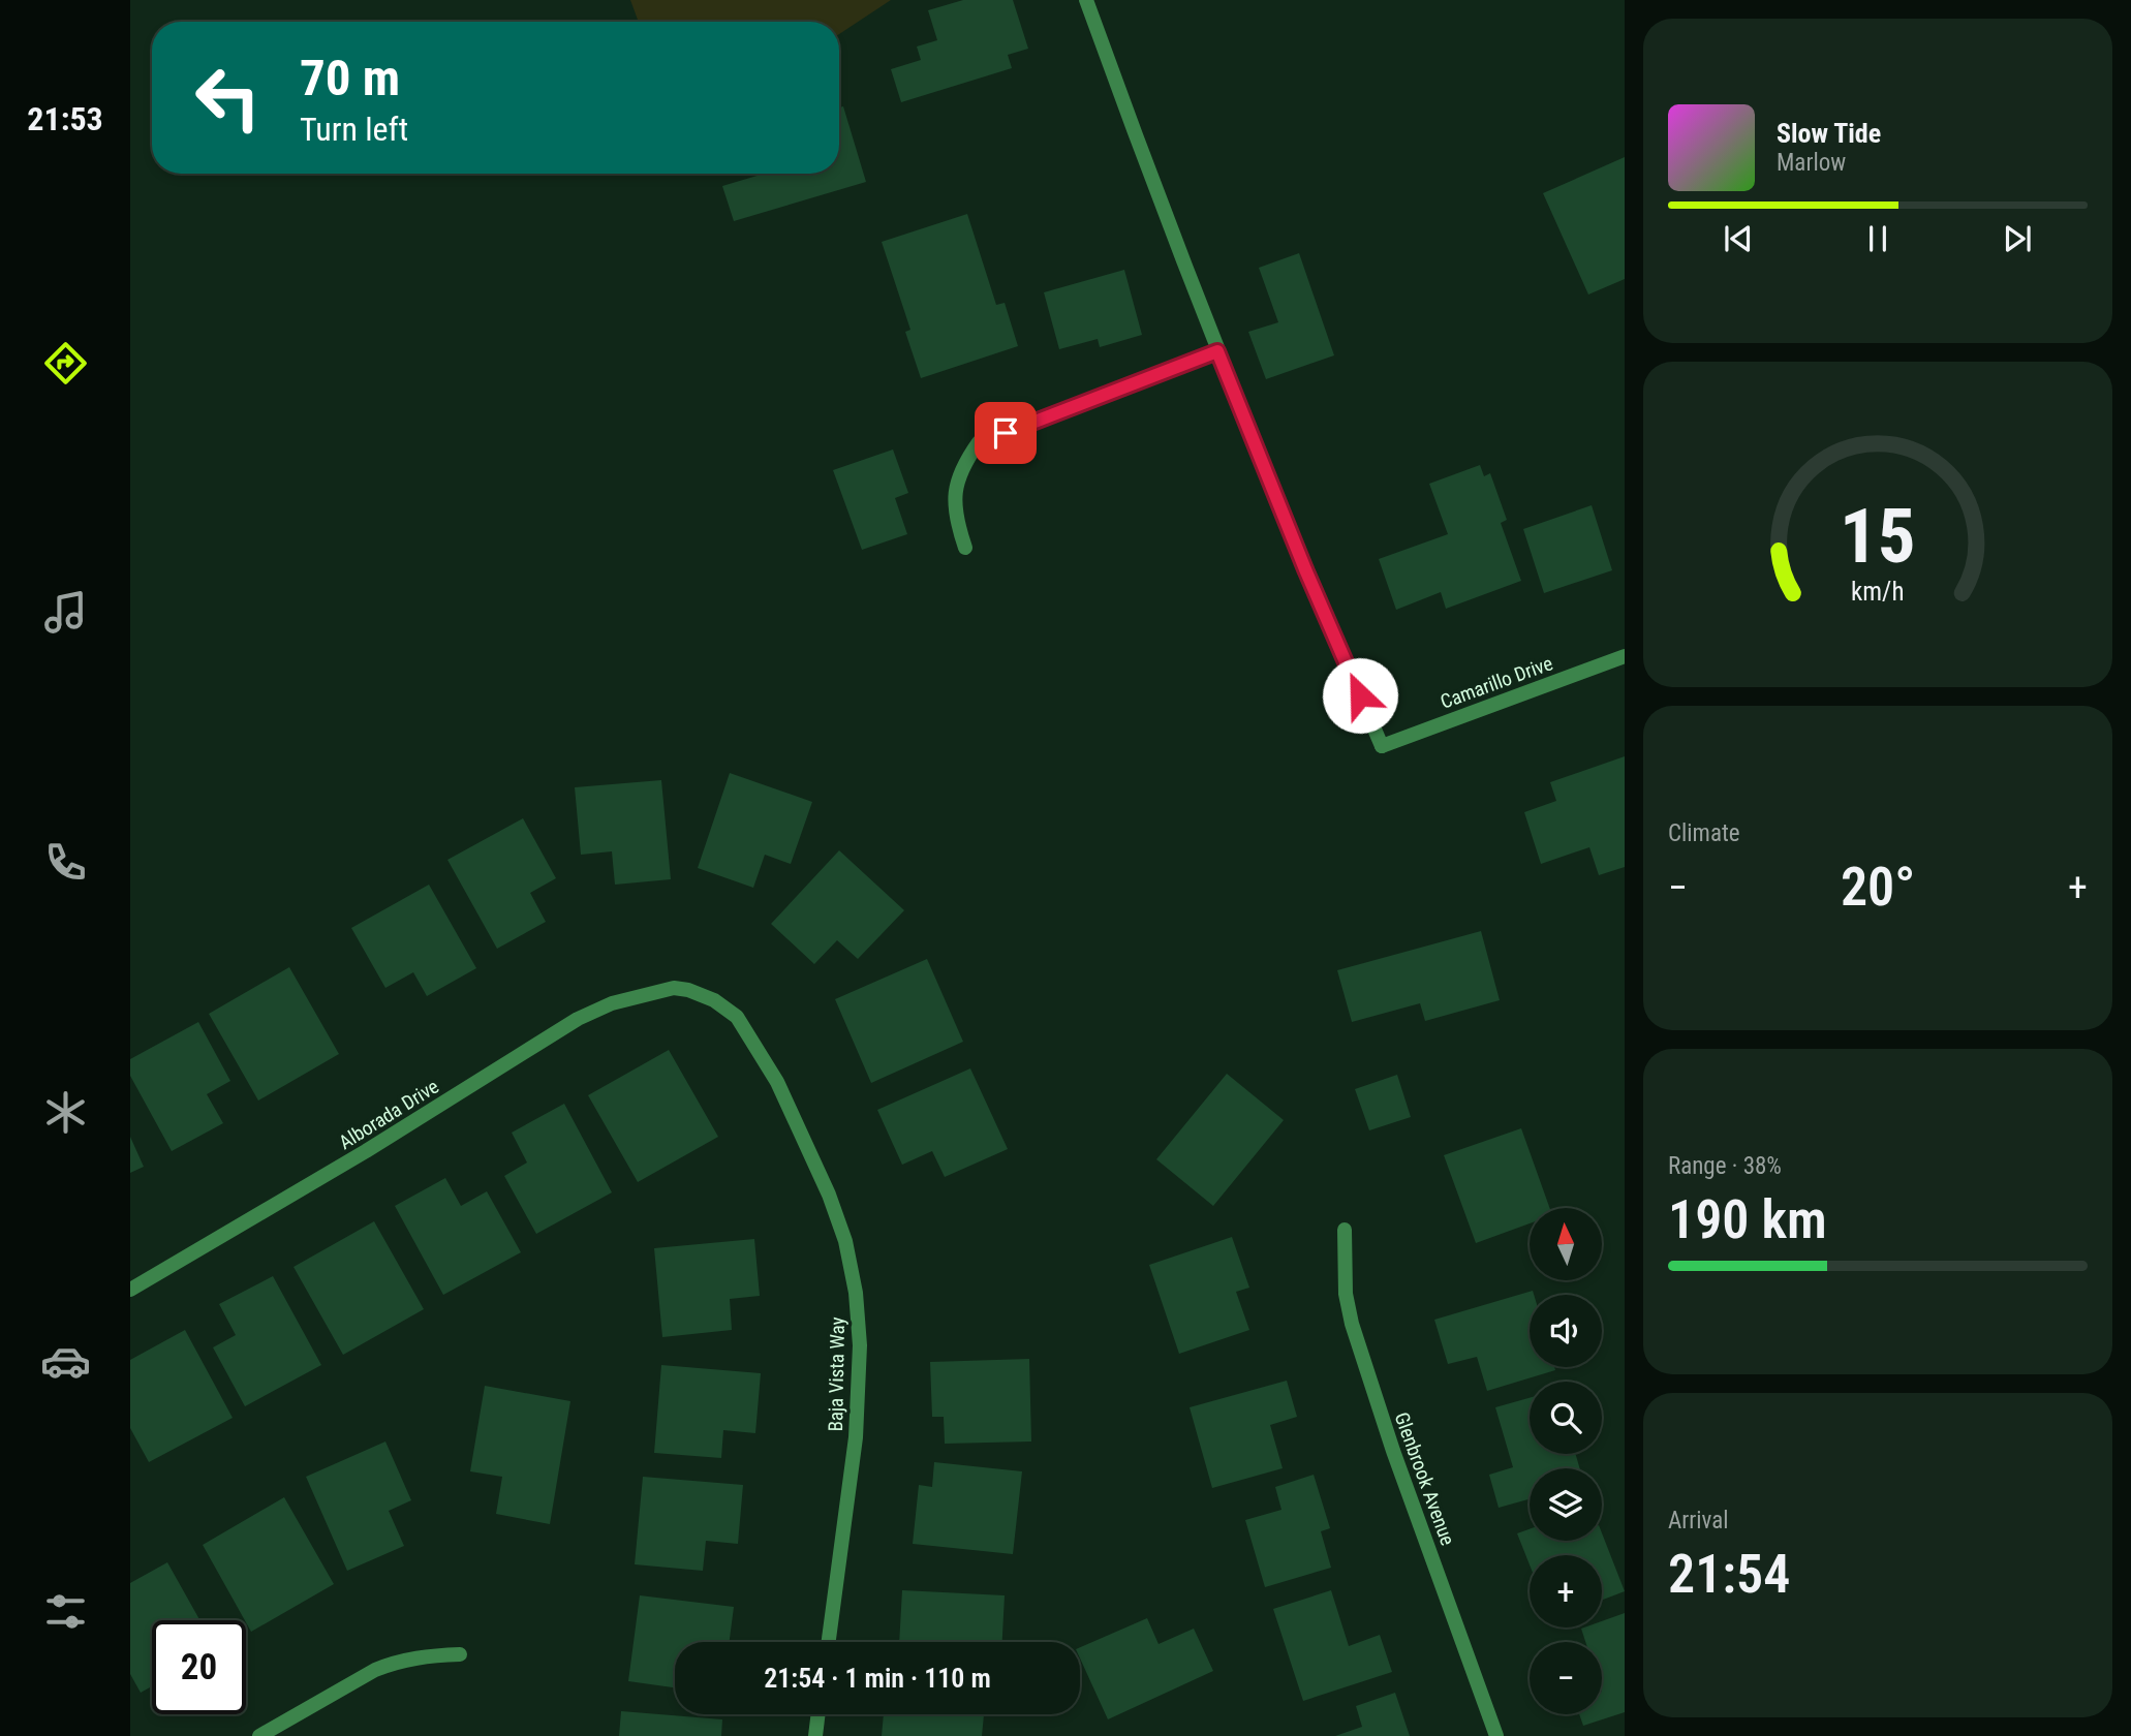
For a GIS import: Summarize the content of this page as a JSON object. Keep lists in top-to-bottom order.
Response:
{
  "streets": {
    "street": [
      "Camarillo Drive",
      "Alborada Drive",
      "Baja Vista Way",
      "Glenbrook Avenue"
    ]
  },
  "crossings": [
    ["Alborada Drive", "Baja Vista Way"]
  ],
  "north": "top",
  "page": {
    "tabs": "21:53",
    "turn": ["70 m", "Turn left"],
    "song": ["Slow Tide", "Marlow"],
    "tile": [
      "Climate",
      ["Range · 38%", "190 km"],
      ["Arrival", "21:54"]
    ],
    "heat": ["−", "20°", "+"],
    "map_buttons": ["+", "−"],
    "limit": "20",
    "trip": "21:54 · 1 min · 110 m",
    "gauge": ["15", "km/h"]
  }
}
